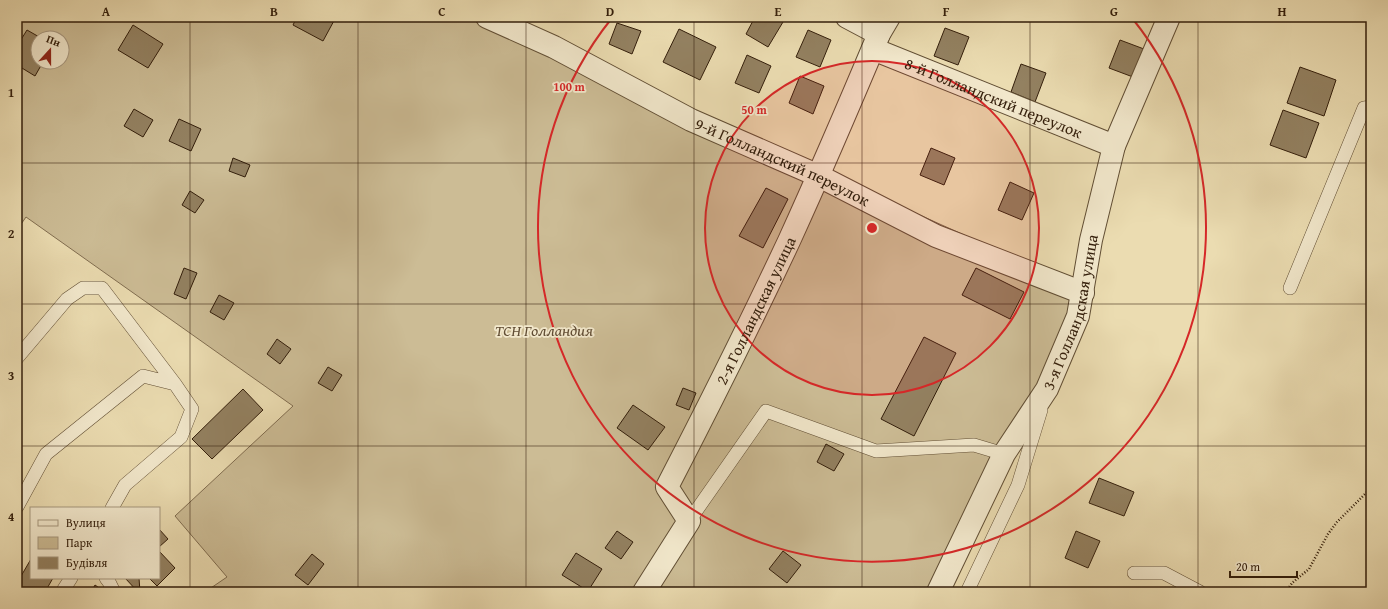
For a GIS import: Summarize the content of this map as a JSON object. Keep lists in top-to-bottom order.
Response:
{
  "streets": {
    "street": [
      "8-й Голландский переулок",
      "9-й Голландский переулок",
      "2-я Голландская улица",
      "3-я Голландская улица"
    ]
  },
  "crossings": [
    ["8-й Голландский переулок", "2-я Голландская улица"],
    ["8-й Голландский переулок", "3-я Голландская улица"],
    ["9-й Голландский переулок", "2-я Голландская улица"],
    ["9-й Голландский переулок", "3-я Голландская улица"]
  ],
  "parks": ["ТСН Голландия"],
  "legend": ["Вулиця", "Парк", "Будівля"],
  "scale_bar": "20 m",
  "north": "top",
  "grid": {
    "columns": [
      "A",
      "B",
      "C",
      "D",
      "E",
      "F",
      "G",
      "H"
    ],
    "rows": [
      "1",
      "2",
      "3",
      "4"
    ]
  },
  "rings": ["100 m", "50 m"]
}
